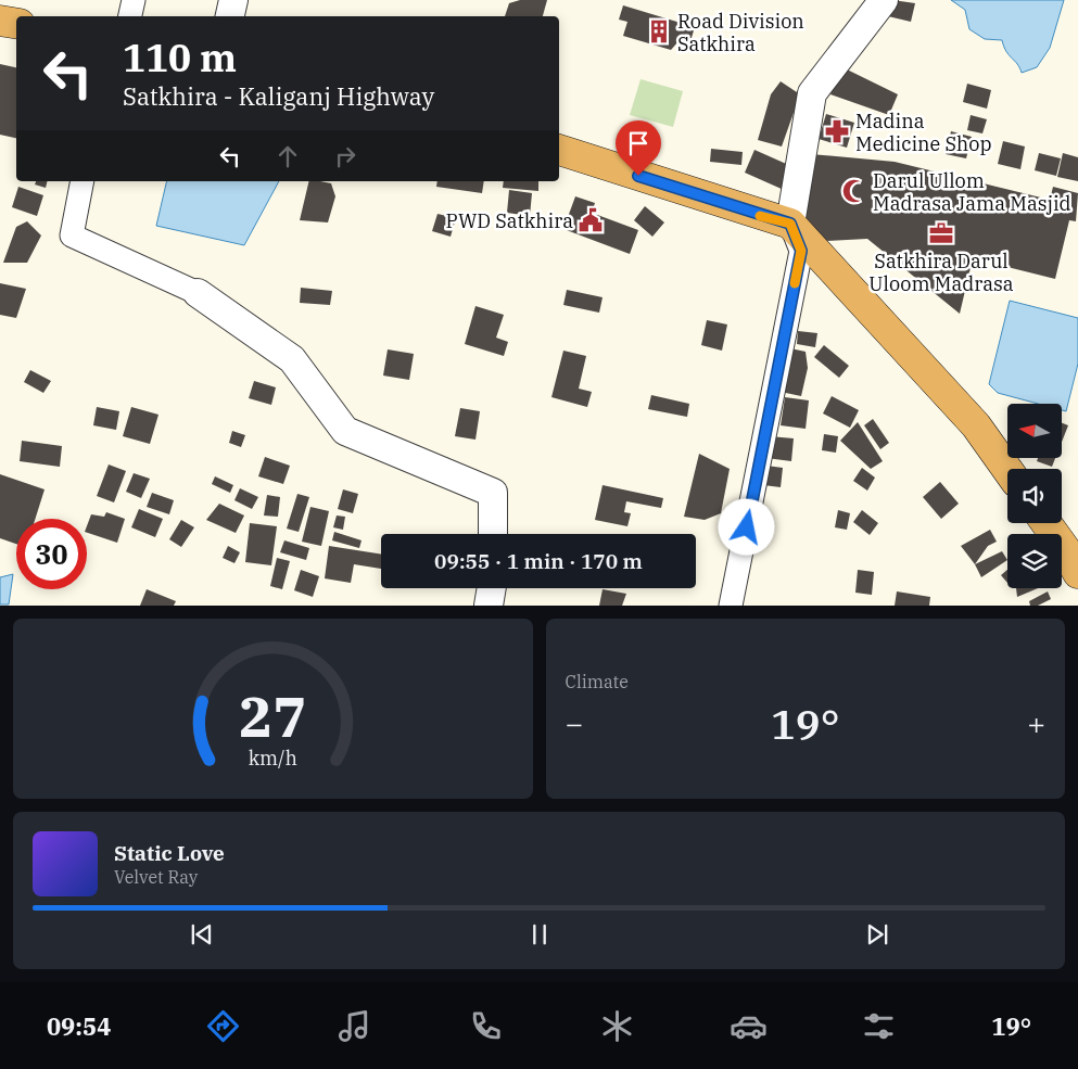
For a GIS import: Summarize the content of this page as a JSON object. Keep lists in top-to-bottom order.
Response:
{
  "places": {
    "building": ["Road Division Satkhira"],
    "pharmacy": ["Madina Medicine Shop"],
    "mosque": ["Darul Ullom Madrasa Jama Masjid"],
    "public building": ["PWD Satkhira"],
    "office": ["Satkhira Darul Uloom Madrasa"]
  },
  "north": "left",
  "page": {
    "turn": ["110 m", "Satkhira - Kaliganj Highway"],
    "limit": "30",
    "trip": "09:55 · 1 min · 170 m",
    "tile": "Climate",
    "heat": ["−", "19°", "+"],
    "song": ["Static Love", "Velvet Ray"],
    "tabs": ["09:54", "19°"],
    "gauge": ["27", "km/h"]
  }
}
